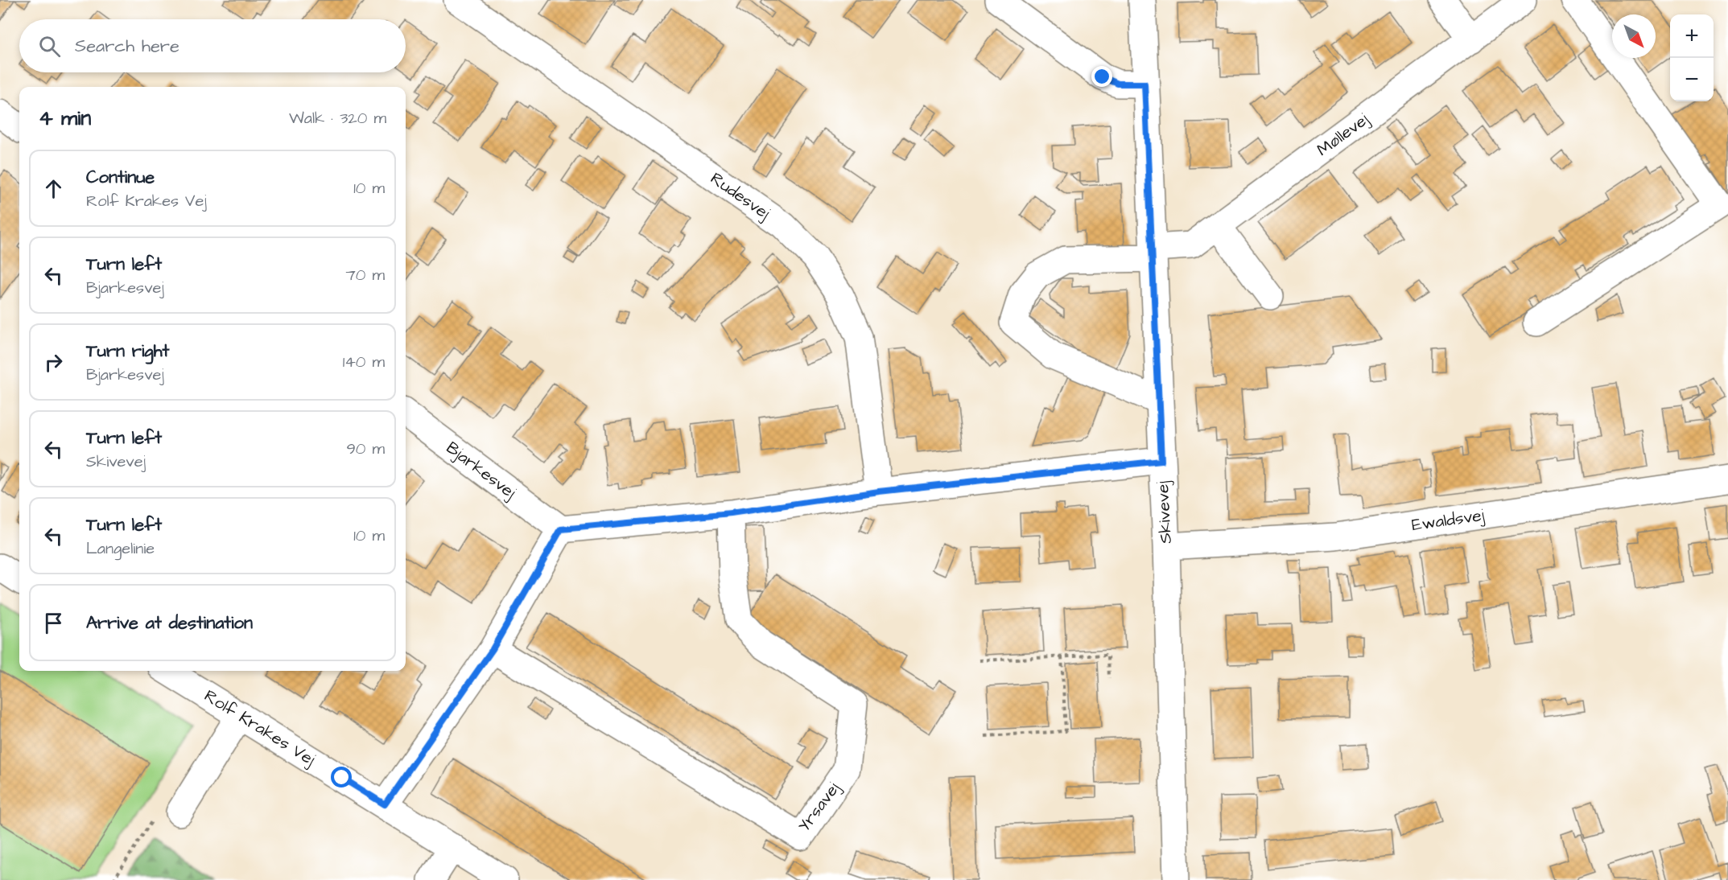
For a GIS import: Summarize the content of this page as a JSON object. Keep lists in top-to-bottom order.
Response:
{
  "streets": {
    "street": [
      "Møllevej",
      "Rudesvej",
      "Bjarkesvej",
      "Skivevej",
      "Ewaldsvej",
      "Rolf Krakes Vej",
      "Yrsavej"
    ]
  },
  "crossings": [
    ["Møllevej", "Skivevej"],
    ["Skivevej", "Ewaldsvej"]
  ],
  "north": "bottom right",
  "page": {
    "map_buttons": ["+", "−"],
    "search": "Search here",
    "heading": ["4 min", "Walk · 320 m"],
    "list": [
      ["Continue", "Rolf Krakes Vej", "10 m"],
      ["Turn left", "Bjarkesvej", "70 m"],
      ["Turn right", "Bjarkesvej", "140 m"],
      ["Turn left", "Skivevej", "90 m"],
      ["Turn left", "Langelinie", "10 m"],
      "Arrive at destination"
    ]
  }
}
